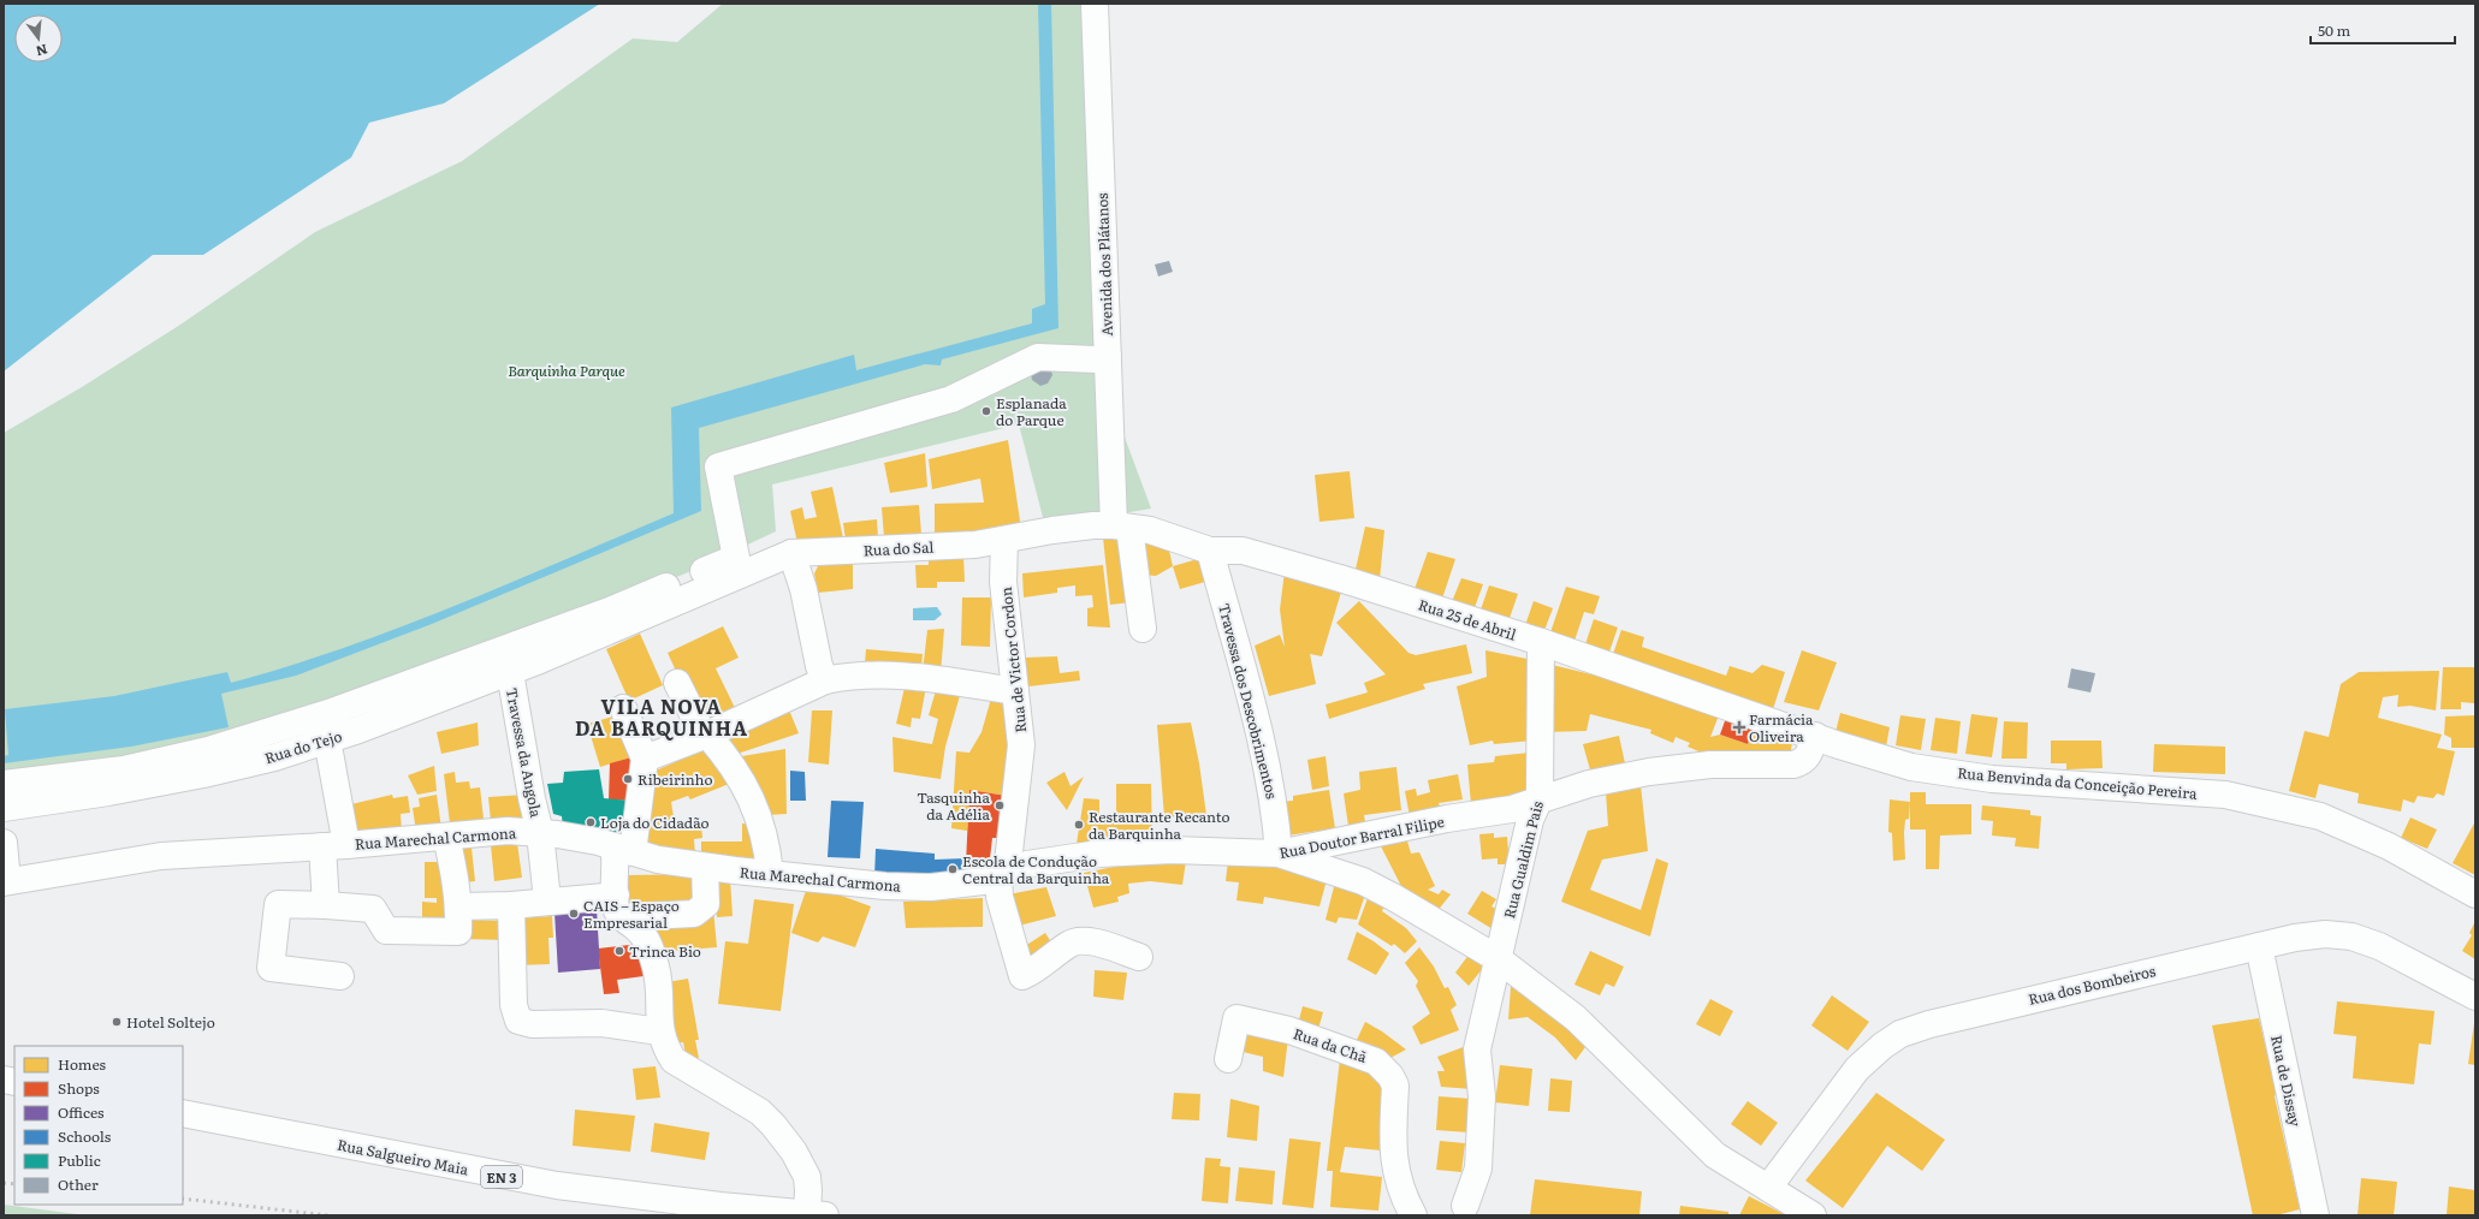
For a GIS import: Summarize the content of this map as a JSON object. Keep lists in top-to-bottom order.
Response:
{
  "streets": {
    "street": [
      "Avenida dos Plátanos",
      "Rua do Sal",
      "Rua 25 de Abril",
      "Rua de Victor Cordon",
      "Travessa dos Descobrimentos",
      "Rua do Tejo",
      "Travessa da Angola",
      "Rua Benvinda da Conceição Pereira",
      "Rua Doutor Barral Filipe",
      "Rua Marechal Carmona",
      "Rua Gualdim Pais",
      "Rua dos Bombeiros",
      "Rua da Chã",
      "Rua de Dissay",
      "Rua Salgueiro Maia",
      "EN 3"
    ]
  },
  "crossings": [
    ["Avenida dos Plátanos", "Rua do Sal"],
    ["Avenida dos Plátanos", "Rua 25 de Abril"],
    ["Rua do Sal", "Rua 25 de Abril"],
    ["Rua do Sal", "Rua de Victor Cordon"],
    ["Rua do Sal", "Rua do Tejo"],
    ["Rua 25 de Abril", "Travessa dos Descobrimentos"],
    ["Rua 25 de Abril", "Rua Benvinda da Conceição Pereira"],
    ["Rua 25 de Abril", "Rua Gualdim Pais"],
    ["Rua de Victor Cordon", "Rua Doutor Barral Filipe"],
    ["Rua de Victor Cordon", "Rua Marechal Carmona"],
    ["Travessa dos Descobrimentos", "Rua Doutor Barral Filipe"],
    ["Rua do Tejo", "Travessa da Angola"],
    ["Travessa da Angola", "Rua Marechal Carmona"],
    ["Rua Doutor Barral Filipe", "Rua Marechal Carmona"],
    ["Rua Doutor Barral Filipe", "Rua Gualdim Pais"],
    ["Rua dos Bombeiros", "Rua de Dissay"]
  ],
  "districts": ["VILA NOVA DA BARQUINHA"],
  "parks": ["Barquinha Parque"],
  "places": {
    "other": [
      "Esplanada do Parque",
      "Ribeirinho",
      "Tasquinha da Adélia",
      "Loja do Cidadão",
      "Restaurante Recanto da Barquinha",
      "Escola de Condução Central da Barquinha",
      "CAIS – Espaço Empresarial",
      "Trinca Bio",
      "Hotel Soltejo"
    ],
    "health": ["Farmácia Oliveira"]
  },
  "legend": [
    "Homes",
    "Shops",
    "Offices",
    "Schools",
    "Public",
    "Other"
  ],
  "scale_bar": "50 m",
  "north": "bottom"
}
